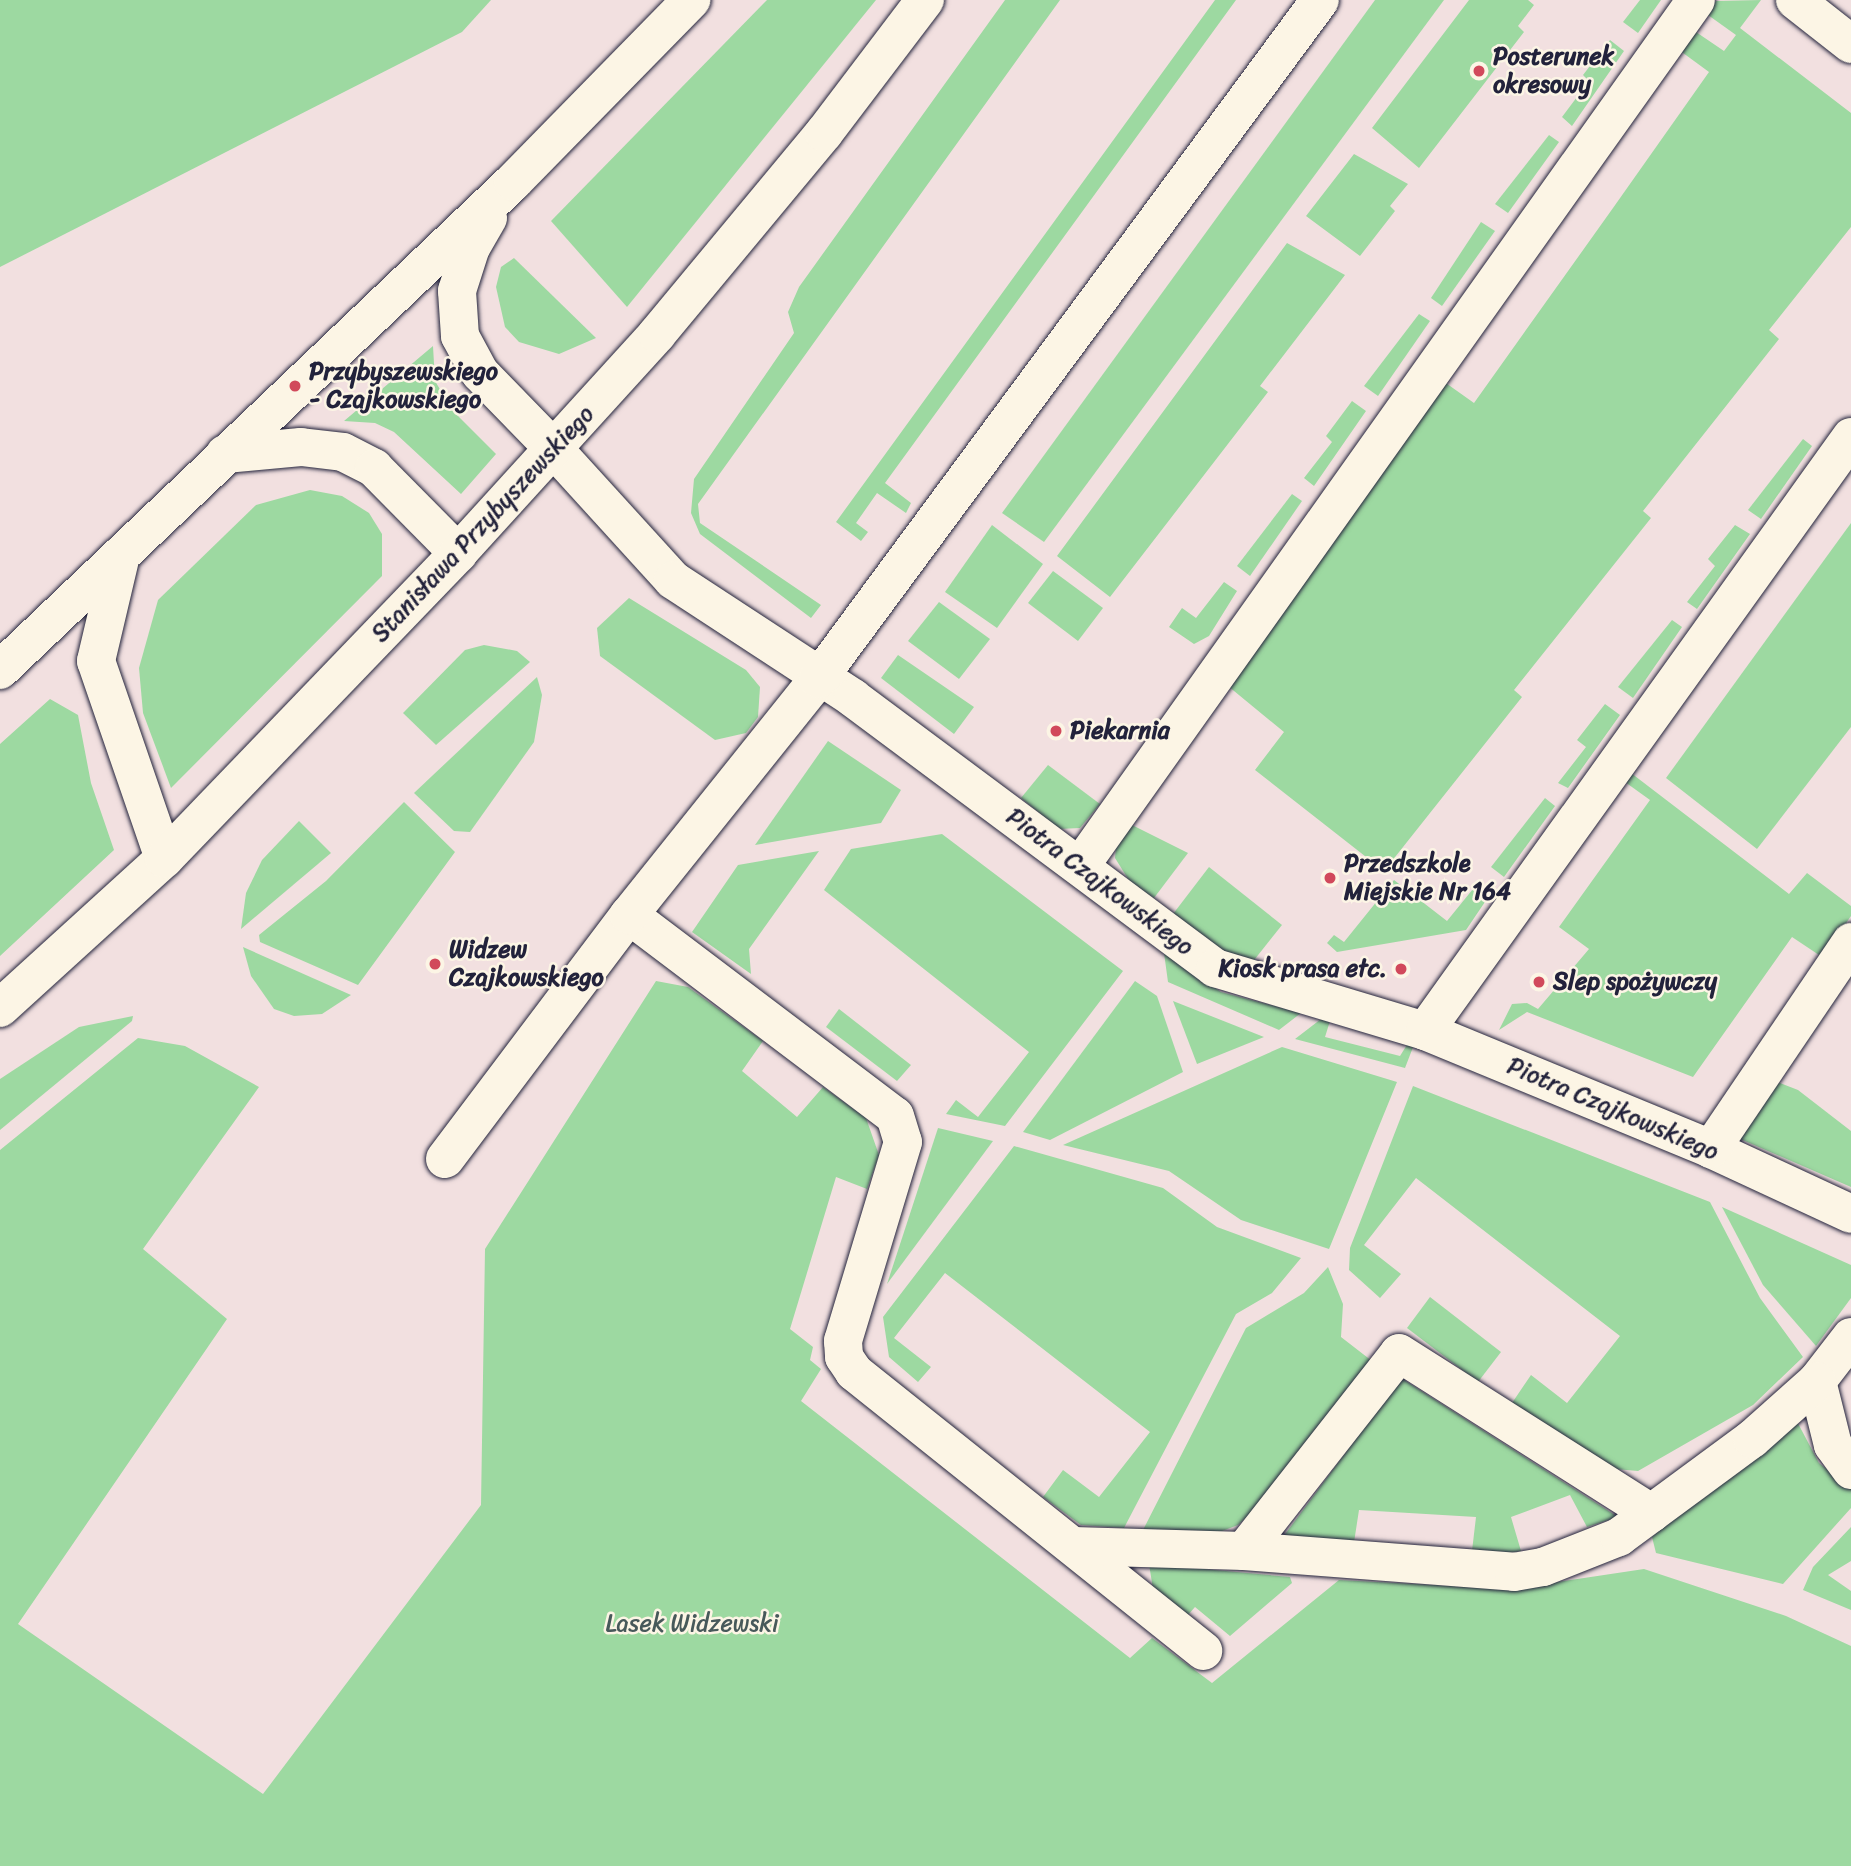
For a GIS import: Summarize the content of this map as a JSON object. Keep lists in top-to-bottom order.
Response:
{
  "streets": {
    "street": ["Stanisława Przybyszewskiego", "Piotra Czajkowskiego"]
  },
  "crossings": [
    ["Stanisława Przybyszewskiego", "Piotra Czajkowskiego"]
  ],
  "parks": ["Lasek Widzewski"],
  "places": [
    "Posterunek okresowy",
    "Przybyszewskiego - Czajkowskiego",
    "Piekarnia",
    "Przedszkole Miejskie Nr 164",
    "Widzew Czajkowskiego",
    "Kiosk prasa etc.",
    "Slep spożywczy"
  ]
}
